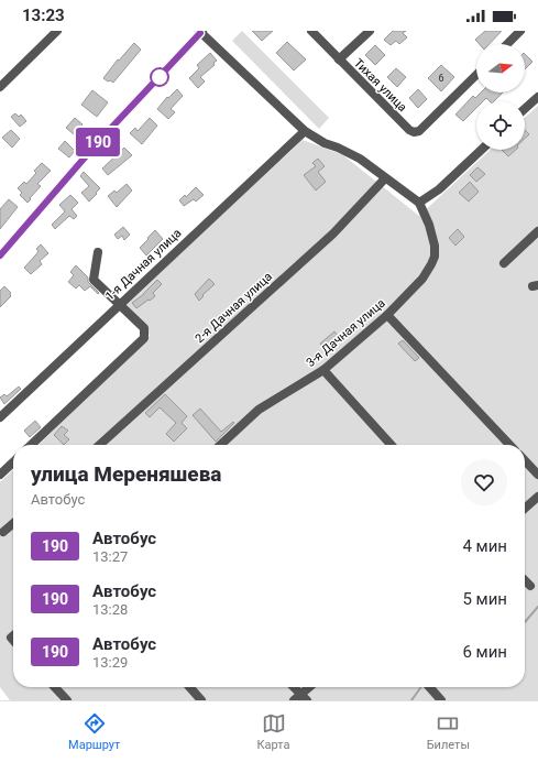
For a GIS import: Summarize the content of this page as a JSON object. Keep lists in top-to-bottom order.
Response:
{
  "streets": {
    "street": [
      "Тихая улица",
      "1-я Дачная улица",
      "2-я Дачная улица",
      "3-я Дачная улица"
    ]
  },
  "lines": ["bus line 190"],
  "house_numbers": ["6"],
  "north": "right",
  "page": {
    "status": "13:23",
    "on_map": "190",
    "heading": ["улица Мереняшева", "Автобус"],
    "list": [
      {
        "mark": "190",
        "name": "Автобус",
        "note": "13:27",
        "value": "4 мин"
      },
      {
        "mark": "190",
        "name": "Автобус",
        "note": "13:28",
        "value": "5 мин"
      },
      {
        "mark": "190",
        "name": "Автобус",
        "note": "13:29",
        "value": "6 мин"
      }
    ],
    "tabs": ["Маршрут", "Карта", "Билеты"]
  }
}
